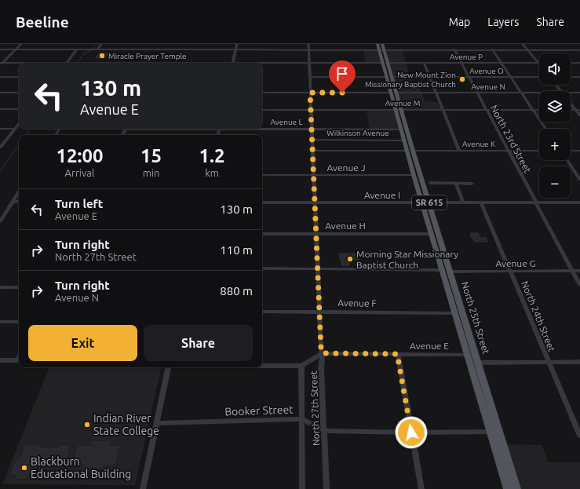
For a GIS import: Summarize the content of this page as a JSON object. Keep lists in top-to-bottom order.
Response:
{
  "streets": {
    "main road": ["SR 615", "North 25th Street"],
    "street": [
      "Avenue P",
      "Avenue O",
      "Avenue N",
      "Avenue M",
      "Avenue L",
      "Wilkinson Avenue",
      "North 23rd Street",
      "Avenue K",
      "Avenue J",
      "Avenue I",
      "Avenue H",
      "Avenue G",
      "Avenue F",
      "North 24th Street",
      "Avenue E",
      "North 27th Street",
      "Booker Street"
    ]
  },
  "crossings": [
    ["Avenue P", "North 23rd Street"],
    ["Avenue P", "North 25th Street"],
    ["Avenue P", "North 27th Street"],
    ["Avenue O", "North 23rd Street"],
    ["Avenue O", "North 25th Street"],
    ["Avenue O", "North 27th Street"],
    ["Avenue N", "North 23rd Street"],
    ["Avenue N", "North 25th Street"],
    ["Avenue N", "North 27th Street"],
    ["Avenue M", "North 23rd Street"],
    ["Avenue M", "North 25th Street"],
    ["Avenue M", "North 27th Street"],
    ["Avenue L", "North 25th Street"],
    ["Avenue L", "North 27th Street"],
    ["Wilkinson Avenue", "North 25th Street"],
    ["Wilkinson Avenue", "North 27th Street"],
    ["North 23rd Street", "Avenue K"],
    ["North 23rd Street", "Avenue I"],
    ["North 23rd Street", "Avenue G"],
    ["Avenue K", "North 25th Street"],
    ["Avenue J", "North 25th Street"],
    ["Avenue J", "North 27th Street"],
    ["Avenue I", "North 24th Street"],
    ["Avenue I", "North 25th Street"],
    ["Avenue I", "North 27th Street"],
    ["Avenue H", "North 25th Street"],
    ["Avenue H", "North 27th Street"],
    ["Avenue G", "North 24th Street"],
    ["Avenue G", "North 25th Street"],
    ["Avenue F", "North 25th Street"],
    ["Avenue F", "North 27th Street"],
    ["North 24th Street", "Avenue E"],
    ["North 25th Street", "Avenue E"],
    ["North 25th Street", "Booker Street"],
    ["Avenue E", "North 27th Street"],
    ["North 27th Street", "Booker Street"]
  ],
  "places": [
    "Miracle Prayer Temple",
    "New Mount Zion Missionary Baptist Church",
    "Morning Star Missionary Baptist Church",
    "Indian River State College",
    "Blackburn Educational Building"
  ],
  "page": {
    "header": "Beeline",
    "nav": ["Map", "Layers", "Share"],
    "map_buttons": ["+", "−"],
    "turn": ["130 m", "Avenue E"],
    "eta": [
      "12:00",
      "Arrival",
      "15",
      "min",
      "1.2",
      "km"
    ],
    "list": [
      {
        "name": "Turn left",
        "note": "Avenue E",
        "value": "130 m"
      },
      {
        "name": "Turn right",
        "note": "North 27th Street",
        "value": "110 m"
      },
      {
        "name": "Turn right",
        "note": "Avenue N",
        "value": "880 m"
      }
    ],
    "buttons": ["Exit", "Share"]
  }
}
